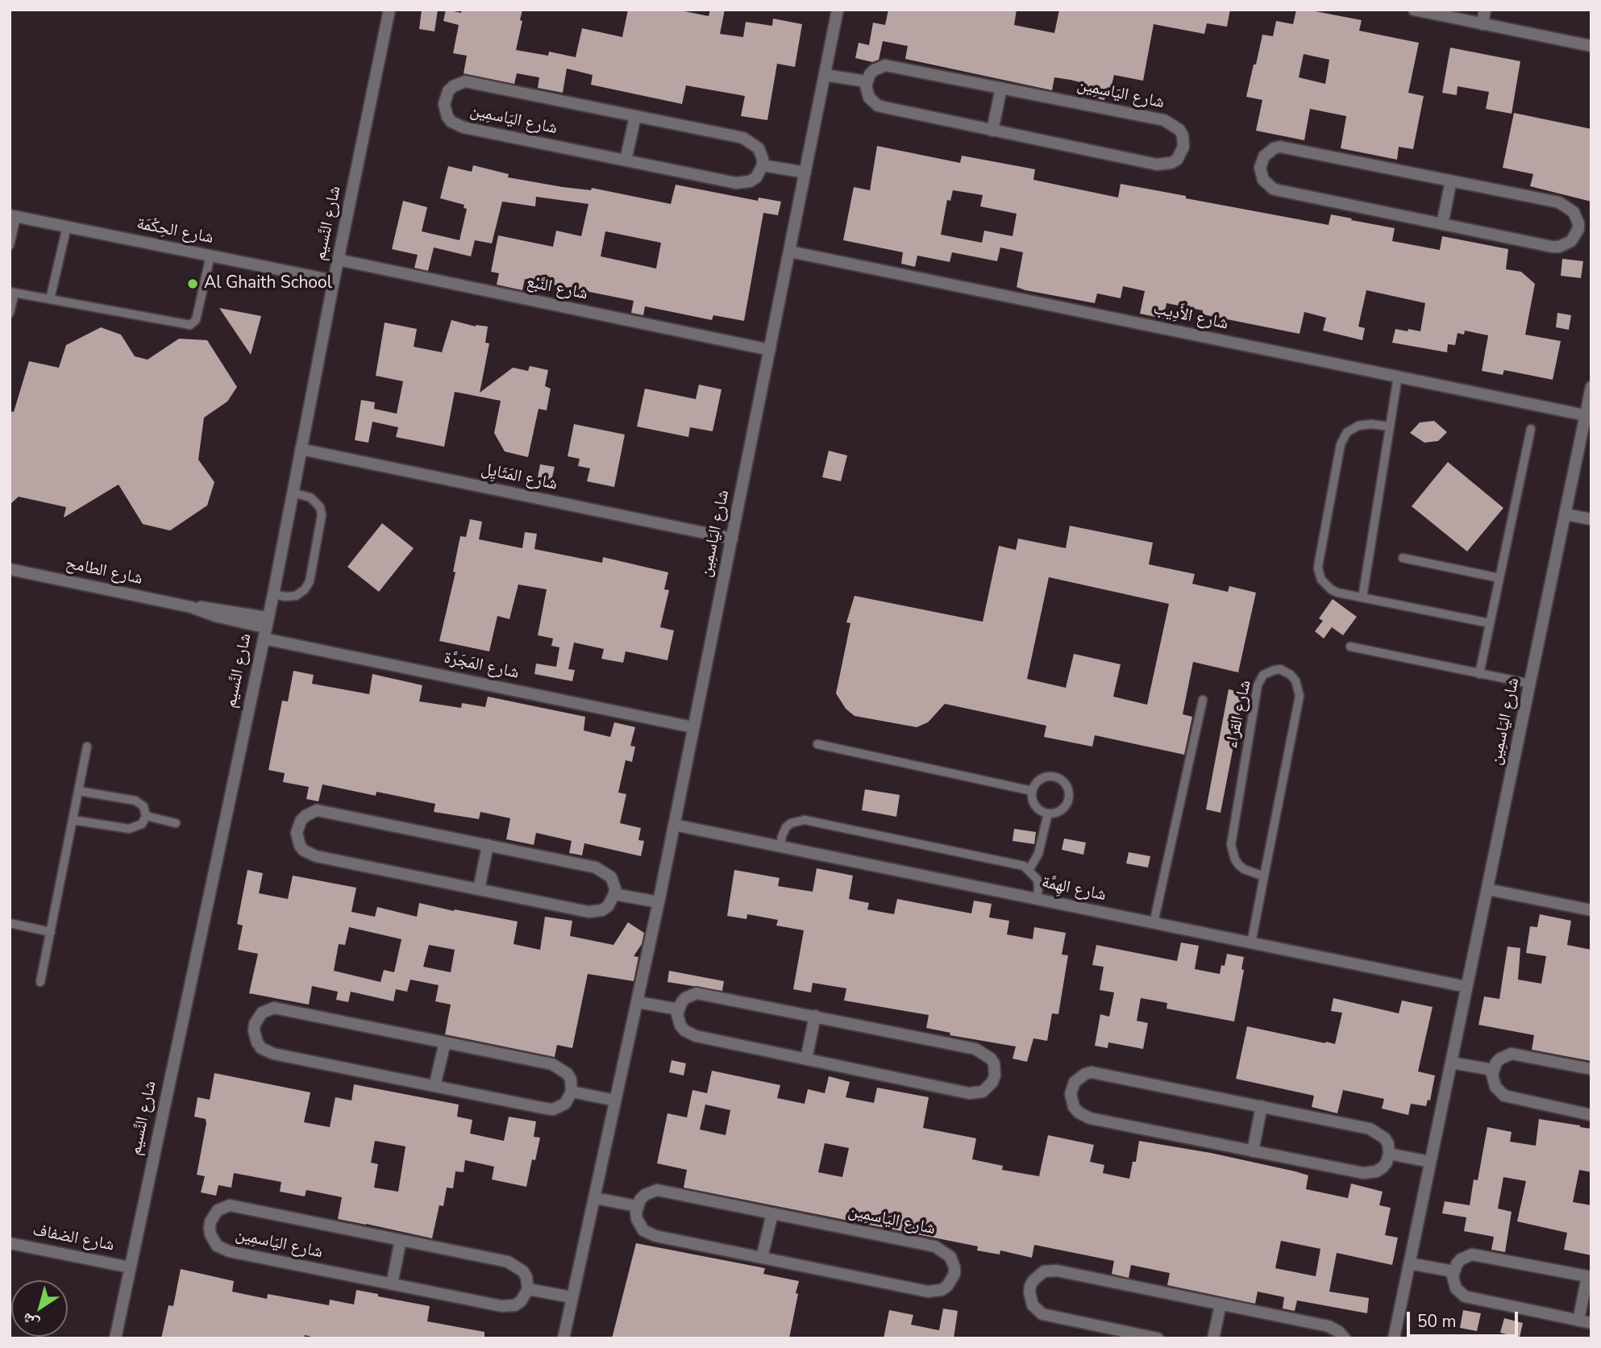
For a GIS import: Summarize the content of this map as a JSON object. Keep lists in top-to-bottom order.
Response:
{
  "streets": {
    "street": [
      "شارع اليَاسمِين",
      "شارع النَّسيم",
      "شارع الحِكْمَة",
      "شارع النَّبْع",
      "شارع الأَدِيب",
      "شارع المَثَايِل",
      "شارع الطامح",
      "شارع المَجَرَّة",
      "شارع الهِمَّة",
      "شارع الضفاف"
    ],
    "lane": ["شارع القراء"]
  },
  "crossings": [
    ["شارع اليَاسمِين", "شارع النَّبْع"],
    ["شارع اليَاسمِين", "شارع الأَدِيب"],
    ["شارع اليَاسمِين", "شارع المَثَايِل"],
    ["شارع اليَاسمِين", "شارع المَجَرَّة"],
    ["شارع اليَاسمِين", "شارع الهِمَّة"],
    ["شارع النَّسيم", "شارع الحِكْمَة"],
    ["شارع النَّسيم", "شارع النَّبْع"],
    ["شارع النَّسيم", "شارع المَثَايِل"],
    ["شارع النَّسيم", "شارع الطامح"],
    ["شارع النَّسيم", "شارع المَجَرَّة"],
    ["شارع النَّسيم", "شارع الضفاف"],
    ["شارع الطامح", "شارع المَجَرَّة"],
    ["شارع القراء", "شارع الهِمَّة"]
  ],
  "places": ["Al Ghaith School"],
  "scale_bar": "50 m",
  "north": "bottom left"
}
